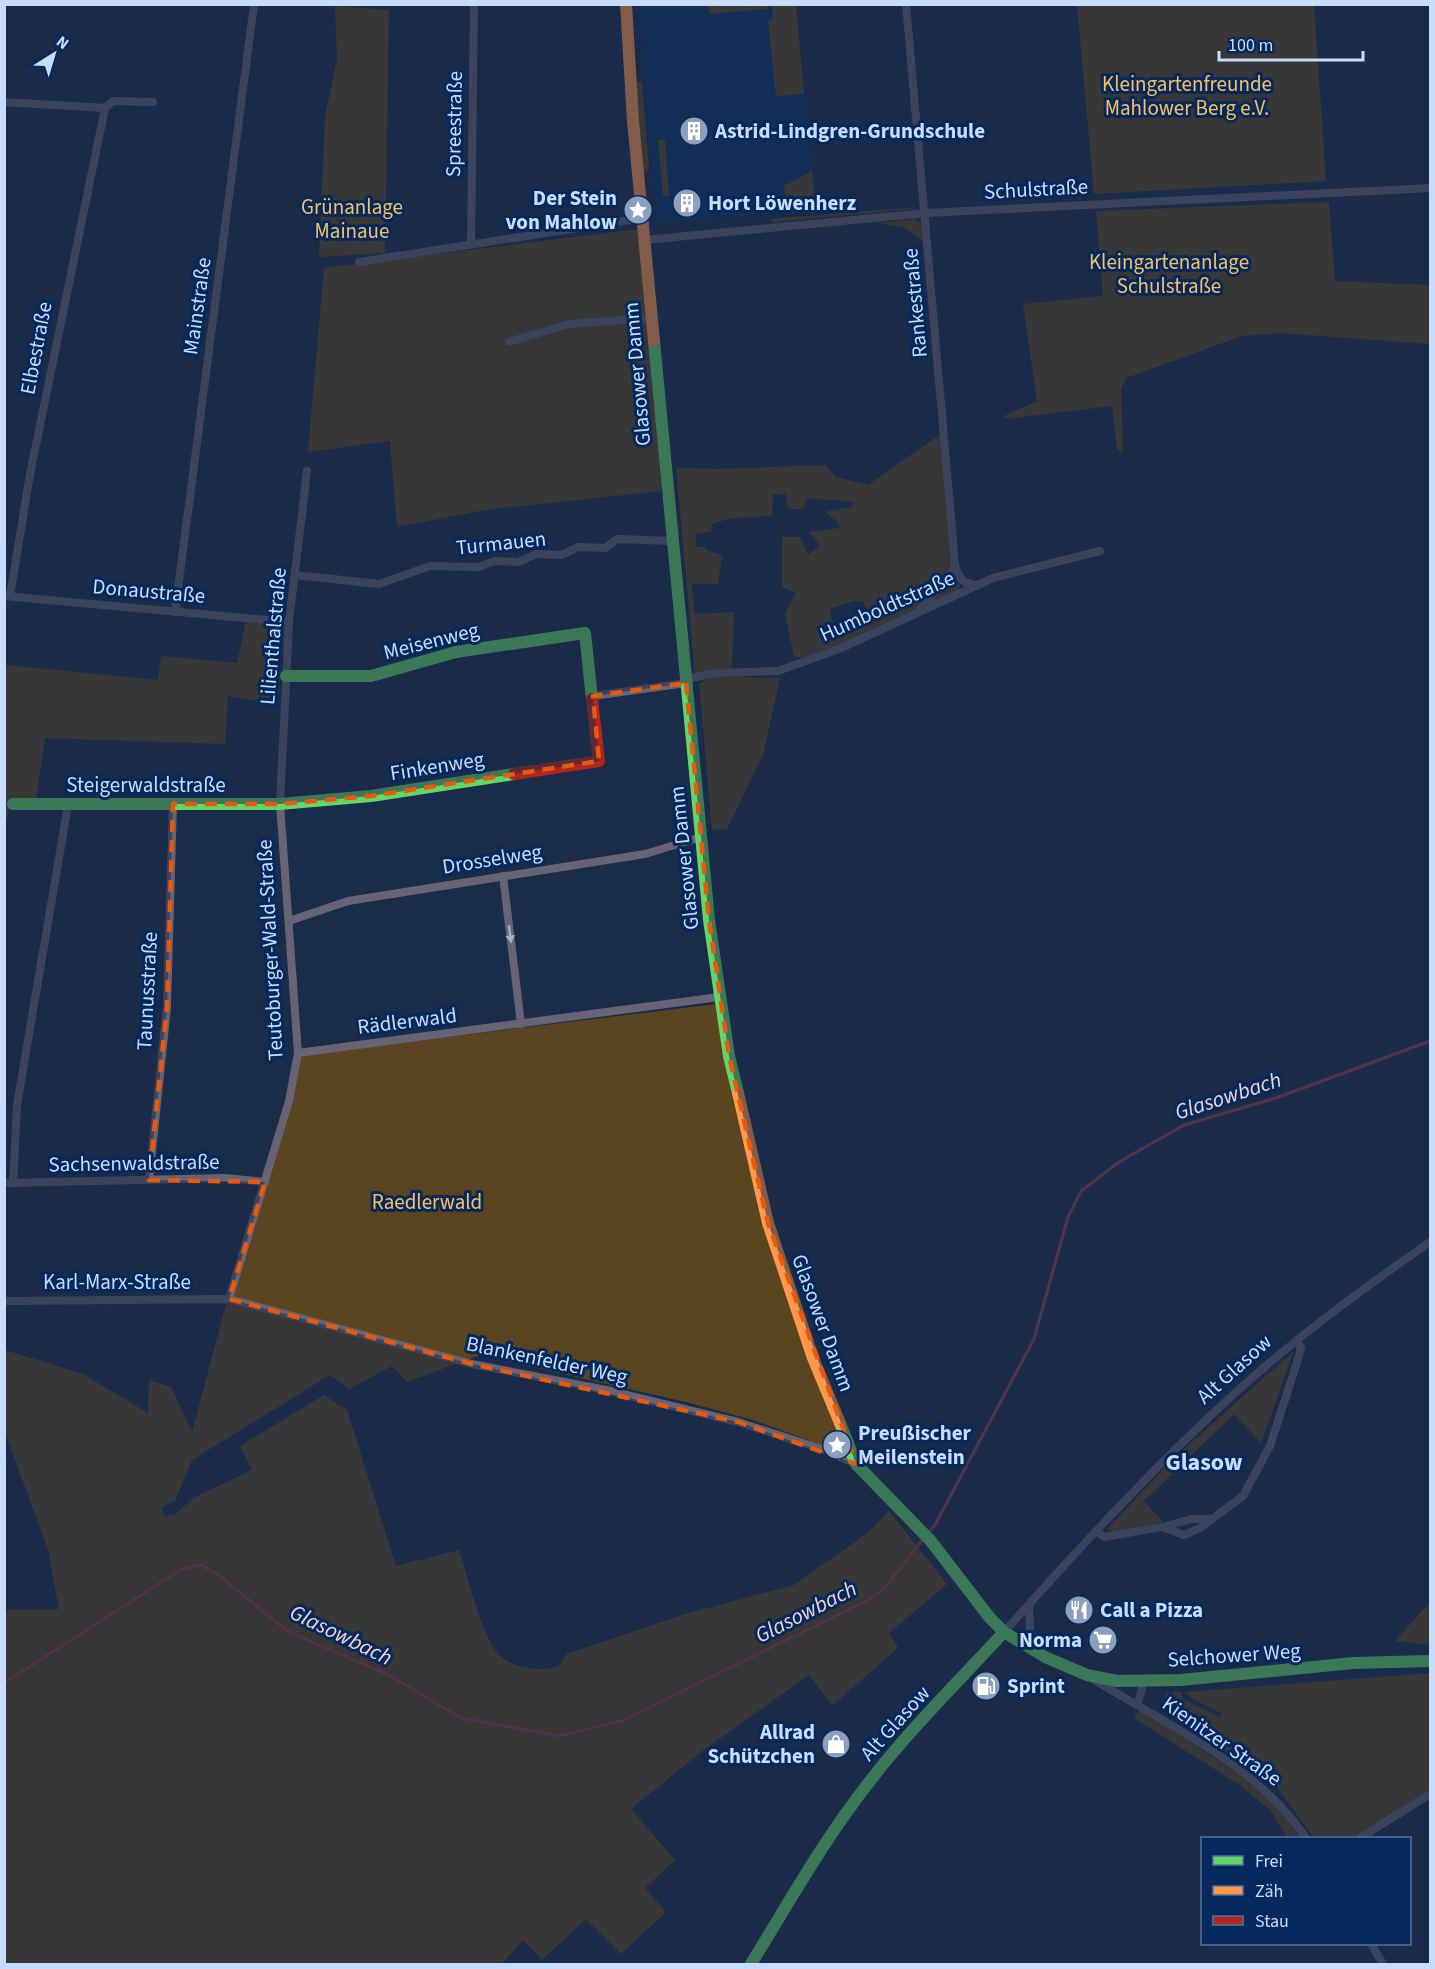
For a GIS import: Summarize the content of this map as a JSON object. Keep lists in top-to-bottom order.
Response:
{
  "streets": {
    "street": [
      "Spreestraße",
      "Schulstraße",
      "Rankestraße",
      "Mainstraße",
      "Elbestraße",
      "Glasower Damm",
      "Turmauen",
      "Donaustraße",
      "Humboldtstraße",
      "Lilienthalstraße",
      "Meisenweg",
      "Finkenweg",
      "Steigerwaldstraße",
      "Drosselweg",
      "Teutoburger-Wald-Straße",
      "Taunusstraße",
      "Rädlerwald",
      "Sachsenwaldstraße",
      "Karl-Marx-Straße",
      "Blankenfelder Weg",
      "Alt Glasow",
      "Selchower Weg",
      "Kienitzer Straße"
    ]
  },
  "crossings": [
    ["Schulstraße", "Rankestraße"],
    ["Schulstraße", "Glasower Damm"],
    ["Mainstraße", "Donaustraße"],
    ["Elbestraße", "Donaustraße"],
    ["Glasower Damm", "Turmauen"],
    ["Glasower Damm", "Humboldtstraße"],
    ["Glasower Damm", "Drosselweg"],
    ["Glasower Damm", "Rädlerwald"],
    ["Glasower Damm", "Blankenfelder Weg"],
    ["Glasower Damm", "Alt Glasow"],
    ["Glasower Damm", "Selchower Weg"],
    ["Turmauen", "Lilienthalstraße"],
    ["Donaustraße", "Lilienthalstraße"],
    ["Humboldtstraße", "Meisenweg"],
    ["Humboldtstraße", "Finkenweg"],
    ["Lilienthalstraße", "Meisenweg"],
    ["Lilienthalstraße", "Finkenweg"],
    ["Lilienthalstraße", "Steigerwaldstraße"],
    ["Lilienthalstraße", "Teutoburger-Wald-Straße"],
    ["Meisenweg", "Finkenweg"],
    ["Finkenweg", "Steigerwaldstraße"],
    ["Finkenweg", "Teutoburger-Wald-Straße"],
    ["Steigerwaldstraße", "Teutoburger-Wald-Straße"],
    ["Steigerwaldstraße", "Taunusstraße"],
    ["Drosselweg", "Teutoburger-Wald-Straße"],
    ["Teutoburger-Wald-Straße", "Rädlerwald"],
    ["Teutoburger-Wald-Straße", "Sachsenwaldstraße"],
    ["Teutoburger-Wald-Straße", "Karl-Marx-Straße"],
    ["Teutoburger-Wald-Straße", "Blankenfelder Weg"],
    ["Taunusstraße", "Sachsenwaldstraße"],
    ["Karl-Marx-Straße", "Blankenfelder Weg"],
    ["Alt Glasow", "Selchower Weg"],
    ["Selchower Weg", "Kienitzer Straße"]
  ],
  "districts": ["Glasow"],
  "water": ["Glasowbach"],
  "parks": [
    "Kleingartenfreunde Mahlower Berg e.V.",
    "Grünanlage Mainaue",
    "Kleingartenanlage Schulstraße",
    "Raedlerwald"
  ],
  "places": {
    "building": ["Astrid-Lindgren-Grundschule", "Hort Löwenherz"],
    "place": ["Der Stein von Mahlow", "Preußischer Meilenstein"],
    "restaurant": ["Call a Pizza"],
    "supermarket": ["Norma"],
    "fuel station": ["Sprint"],
    "shop": ["Allrad Schützchen"]
  },
  "legend": ["Frei", "Zäh", "Stau"],
  "scale_bar": "100 m",
  "north": "top right"
}
